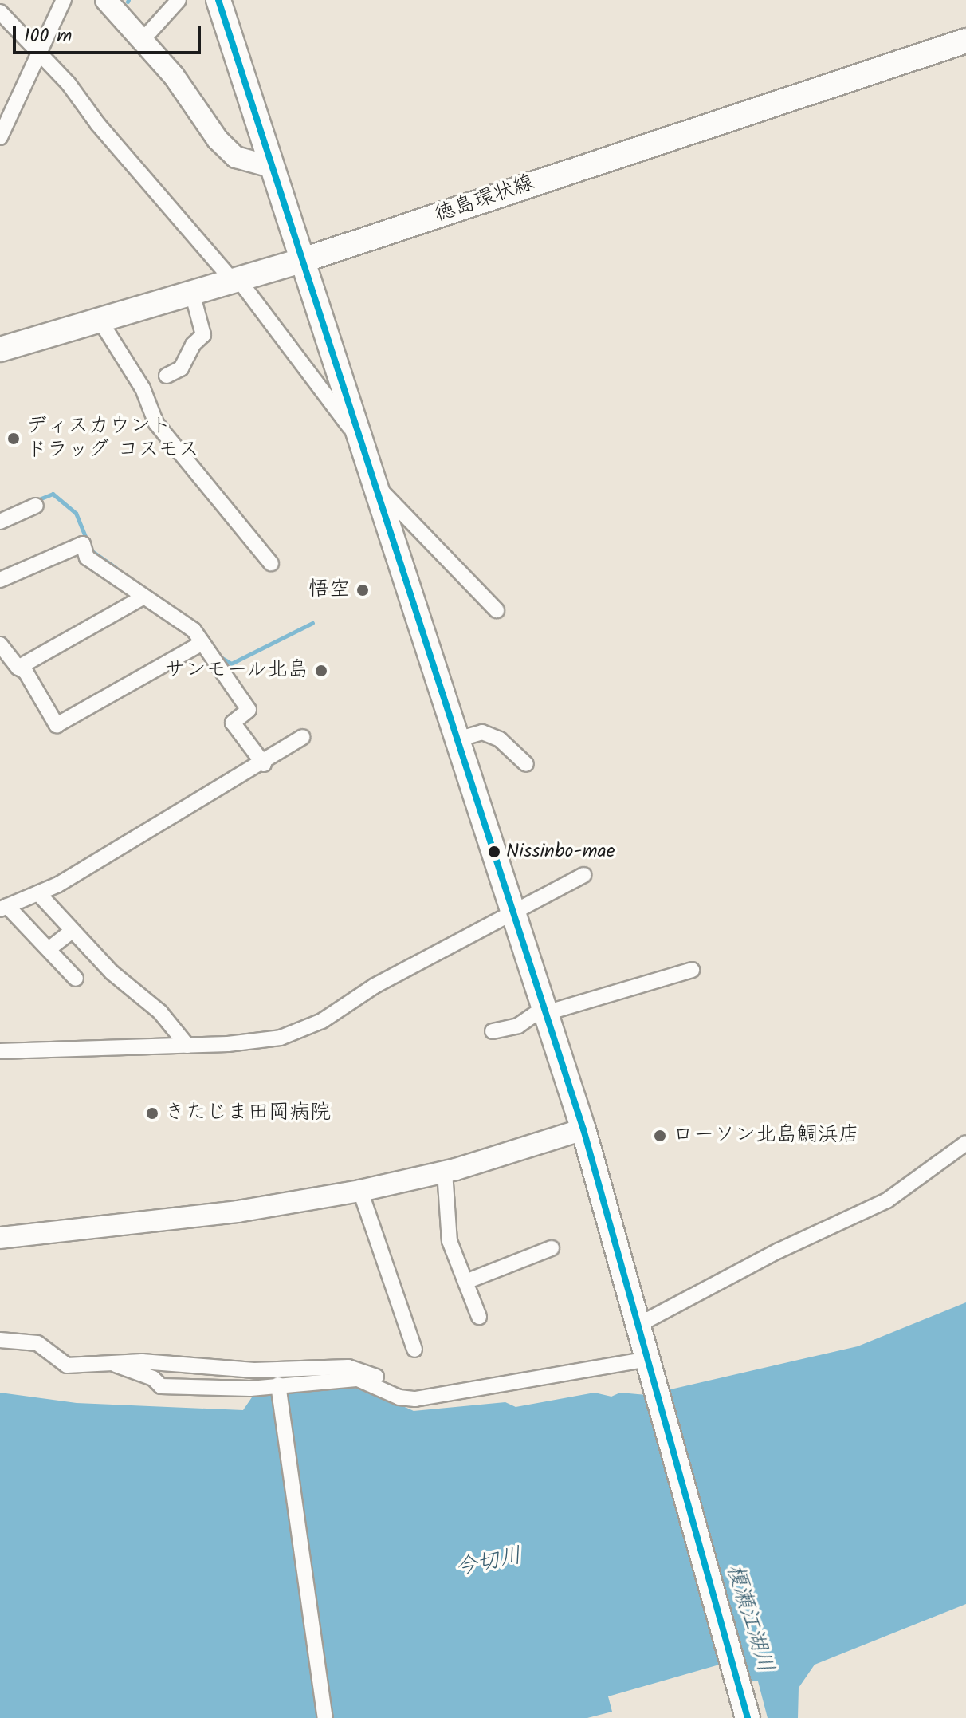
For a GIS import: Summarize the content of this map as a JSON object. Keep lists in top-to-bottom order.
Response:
{
  "streets": {
    "main road": ["徳島環状線"]
  },
  "water": ["今切川", "榎瀬江湖川"],
  "places": [
    "ディスカウント ドラッグ コスモス",
    "悟空",
    "サンモール北島",
    "Nissinbo-mae",
    "きたじま田岡病院",
    "ローソン北島鯛浜店"
  ],
  "scale_bar": "100 m"
}
